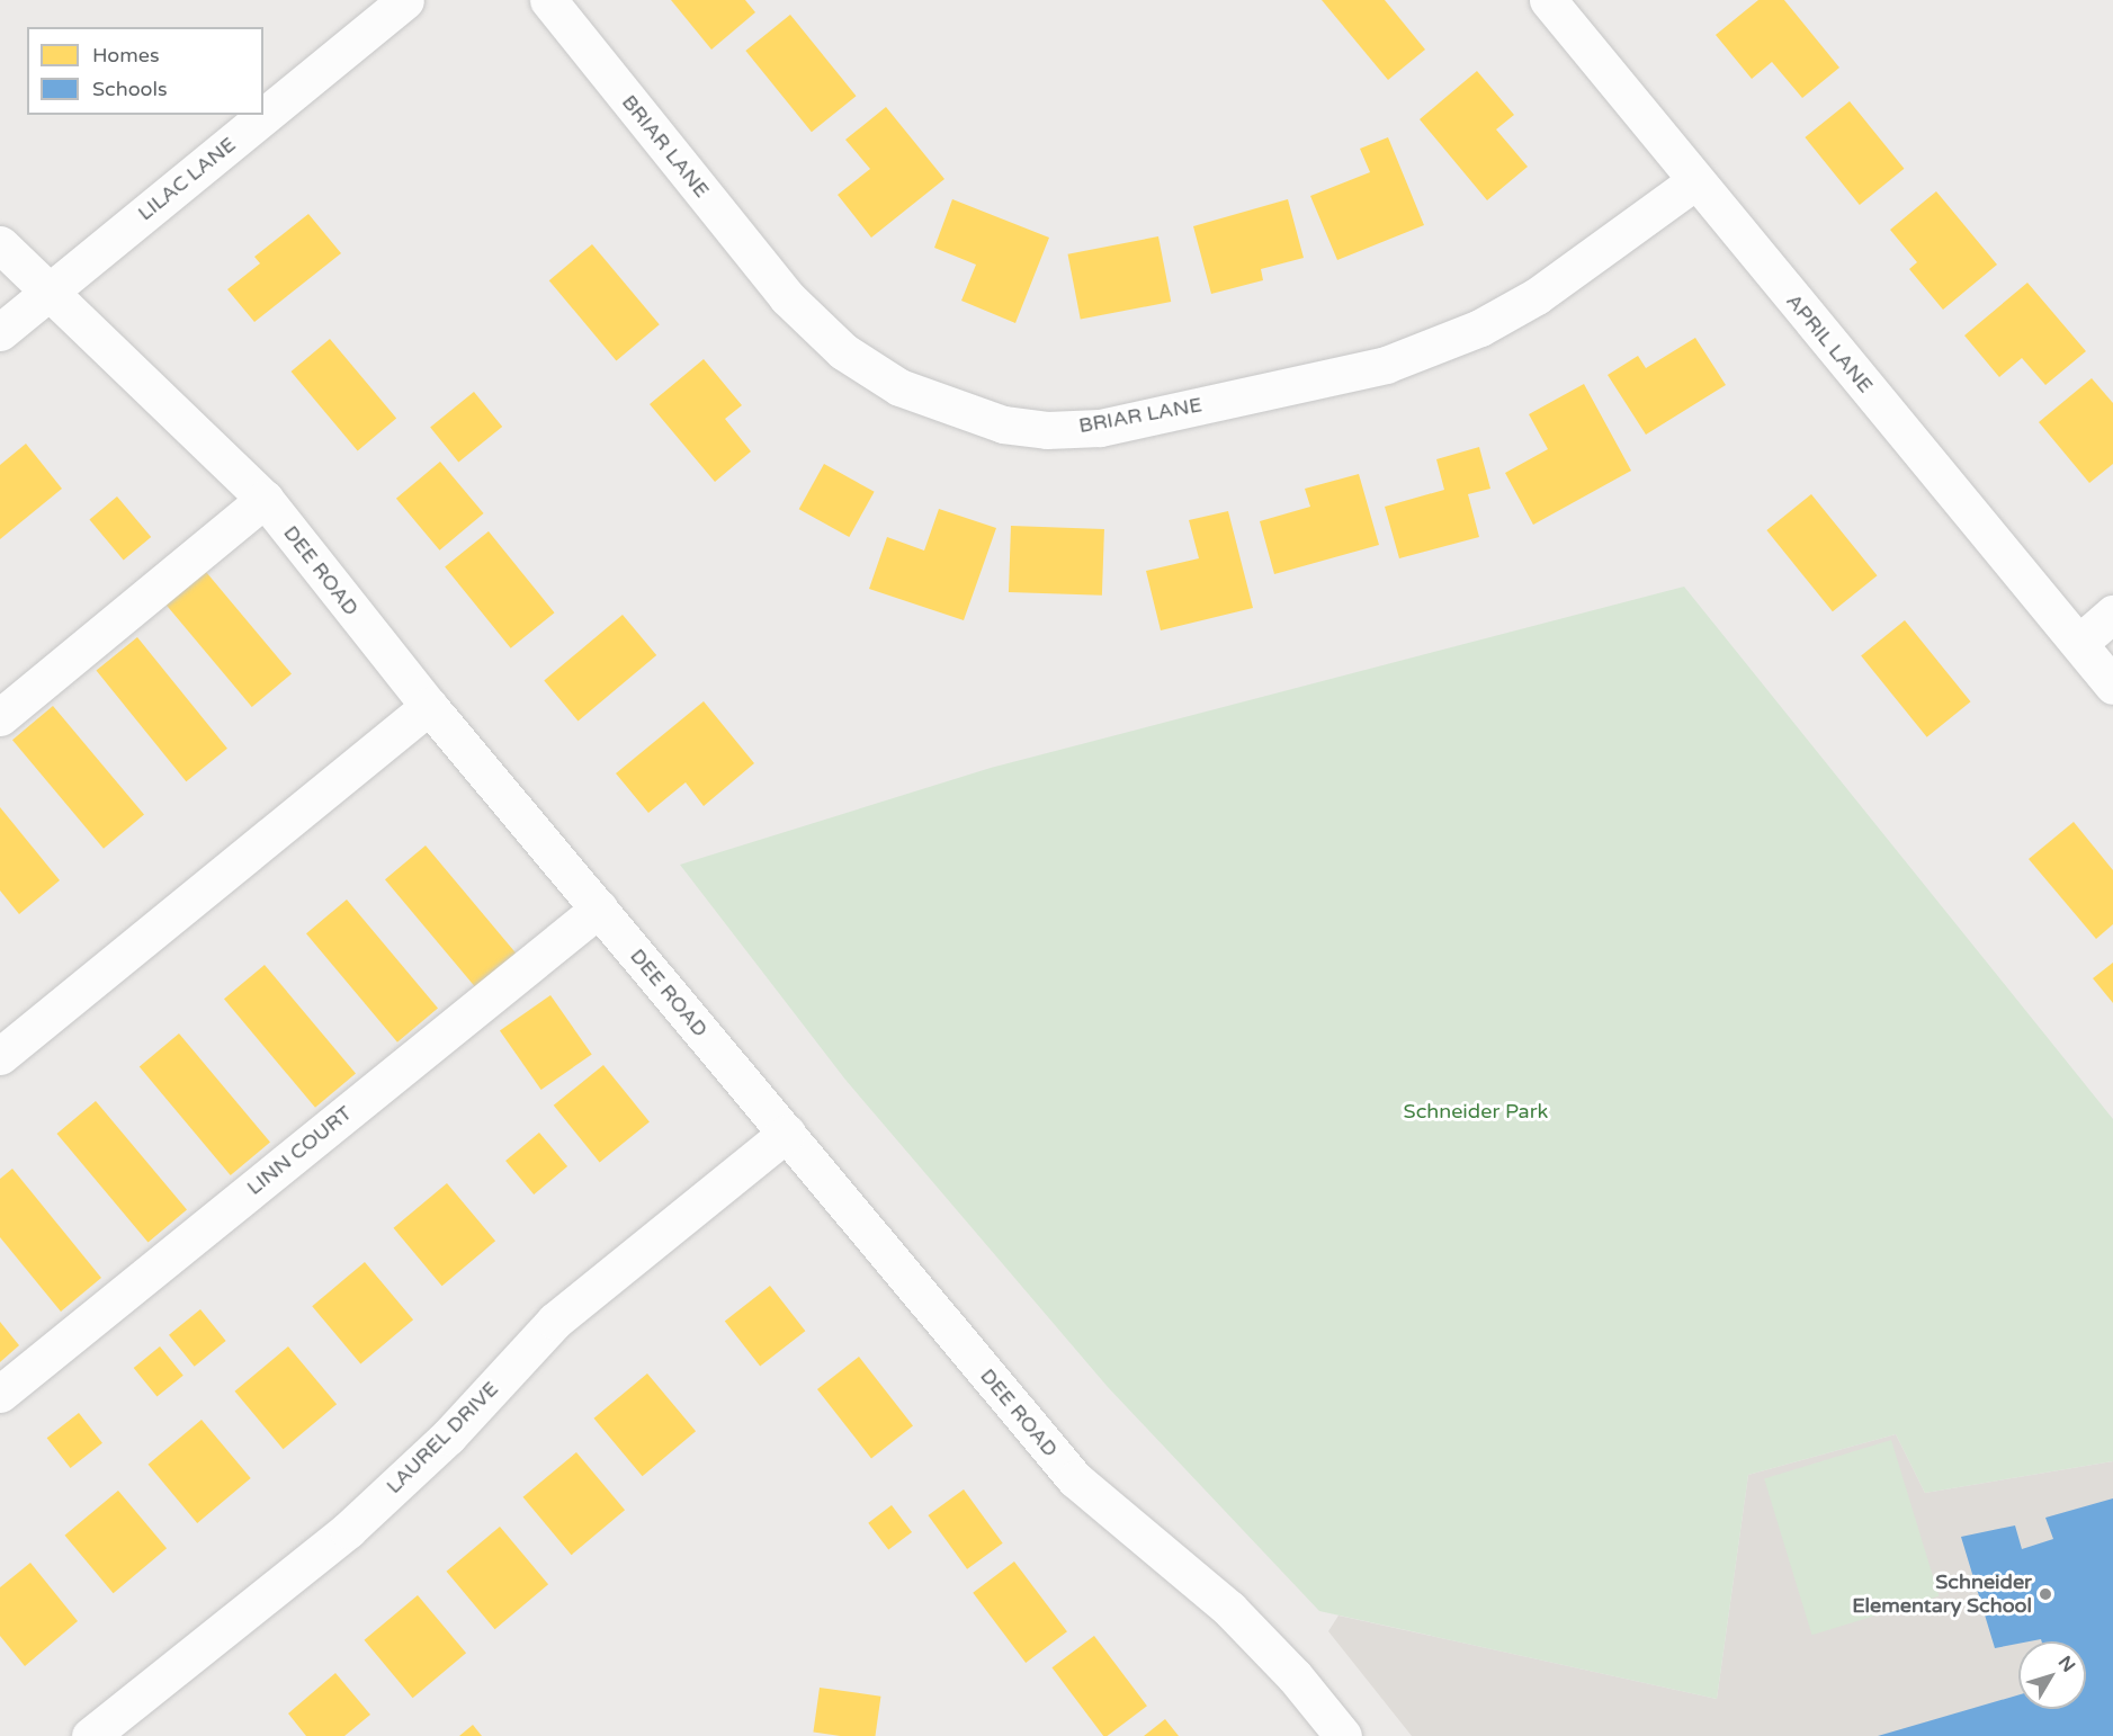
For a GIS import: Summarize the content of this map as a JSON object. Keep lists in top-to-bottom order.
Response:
{
  "streets": {
    "street": [
      "BRIAR LANE",
      "LILAC LANE",
      "APRIL LANE",
      "DEE ROAD",
      "LINN COURT",
      "LAUREL DRIVE"
    ]
  },
  "crossings": [
    ["BRIAR LANE", "APRIL LANE"],
    ["LILAC LANE", "DEE ROAD"],
    ["DEE ROAD", "LINN COURT"],
    ["DEE ROAD", "LAUREL DRIVE"]
  ],
  "parks": ["Schneider Park"],
  "places": ["Schneider Elementary School"],
  "legend": ["Homes", "Schools"],
  "north": "top right"
}
